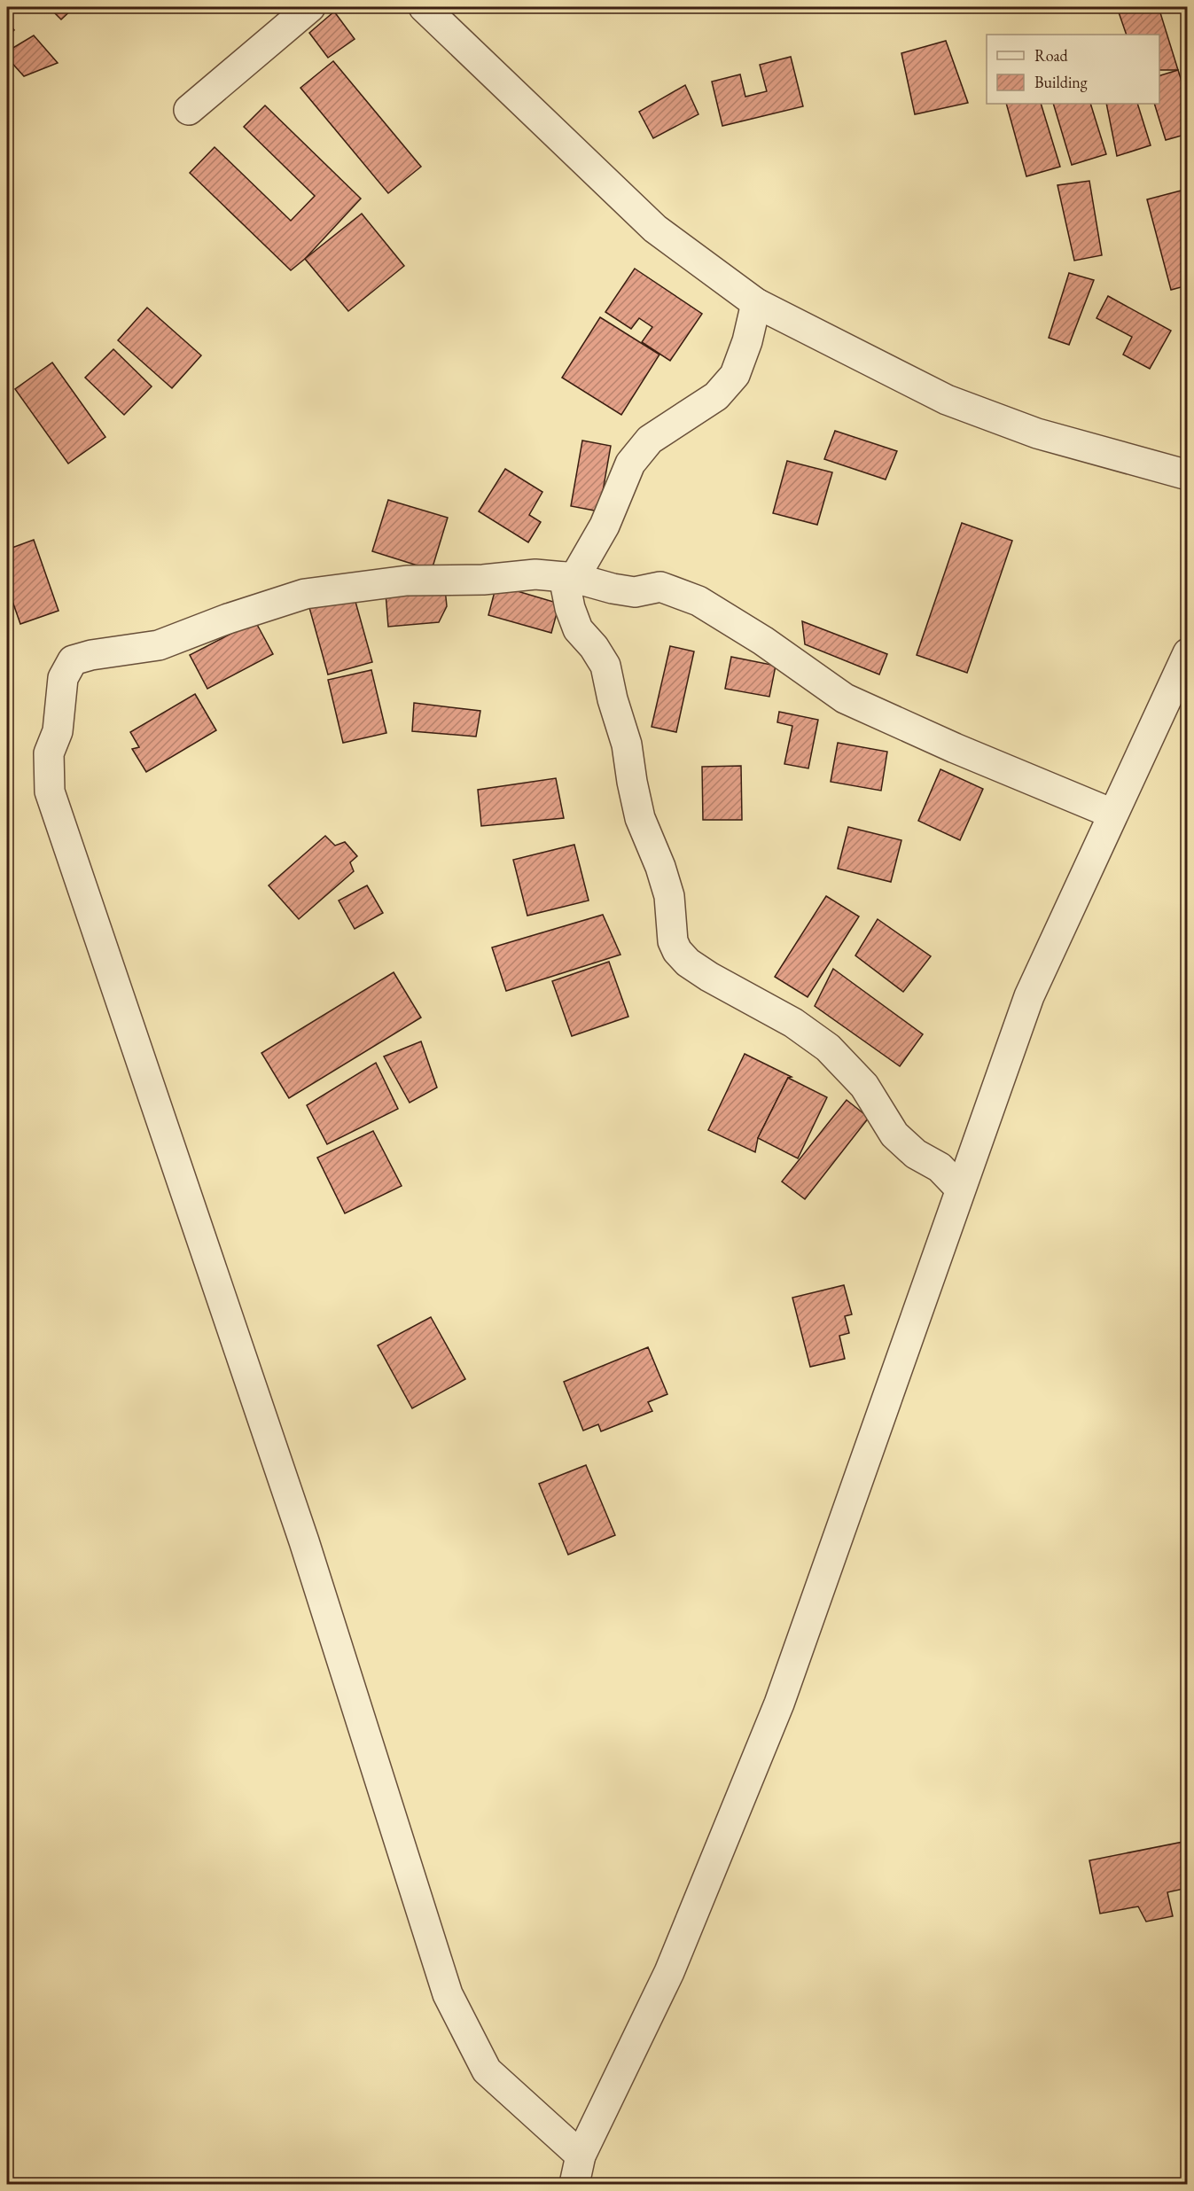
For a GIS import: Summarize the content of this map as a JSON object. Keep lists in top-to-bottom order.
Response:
{
  "legend": ["Road", "Building"]
}
